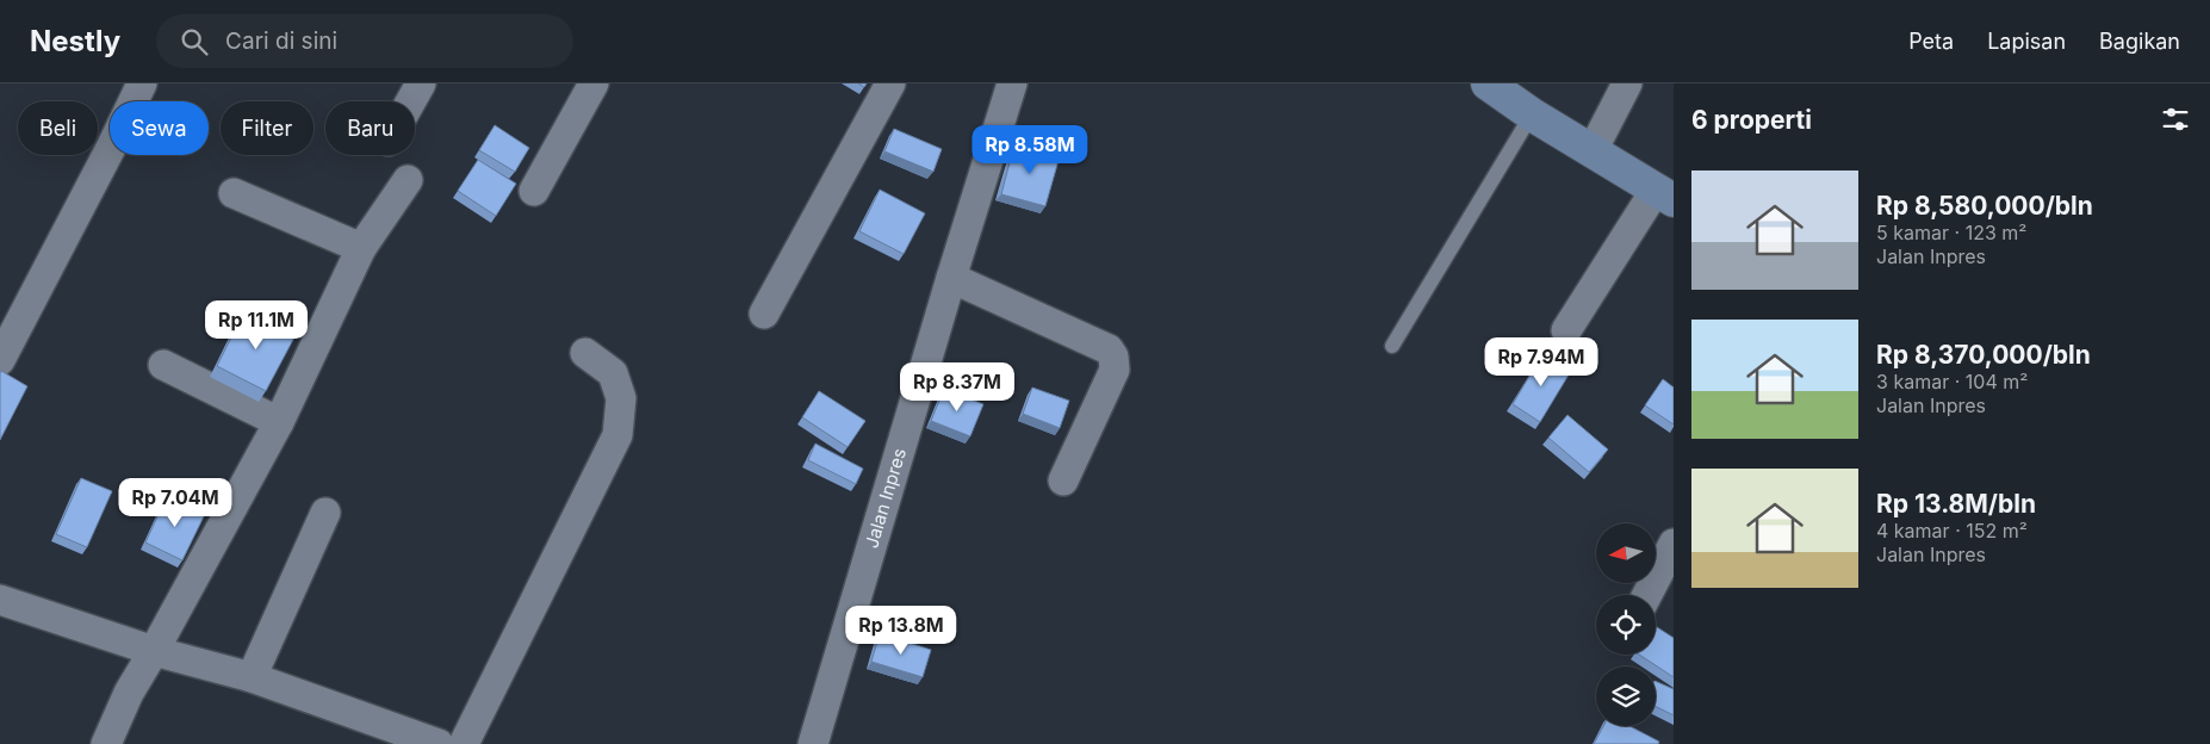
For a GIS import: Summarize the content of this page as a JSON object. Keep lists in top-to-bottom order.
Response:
{
  "streets": {
    "street": ["Jalan Inpres"]
  },
  "north": "left",
  "page": {
    "header": "Nestly",
    "search": "Cari di sini",
    "nav": ["Peta", "Lapisan", "Bagikan"],
    "heading": "6 properti",
    "chip": [
      "Beli",
      "Sewa",
      "Filter",
      "Baru"
    ],
    "price": [
      "Rp 8.58M",
      "Rp 11.1M",
      "Rp 7.94M",
      "Rp 8.37M",
      "Rp 7.04M",
      "Rp 13.8M"
    ],
    "list": [
      {
        "name": "Rp 8,580,000/bln",
        "note": "5 kamar · 123 m² · Jalan Inpres"
      },
      {
        "name": "Rp 8,370,000/bln",
        "note": "3 kamar · 104 m² · Jalan Inpres"
      },
      {
        "name": "Rp 13.8M/bln",
        "note": "4 kamar · 152 m² · Jalan Inpres"
      }
    ]
  }
}
